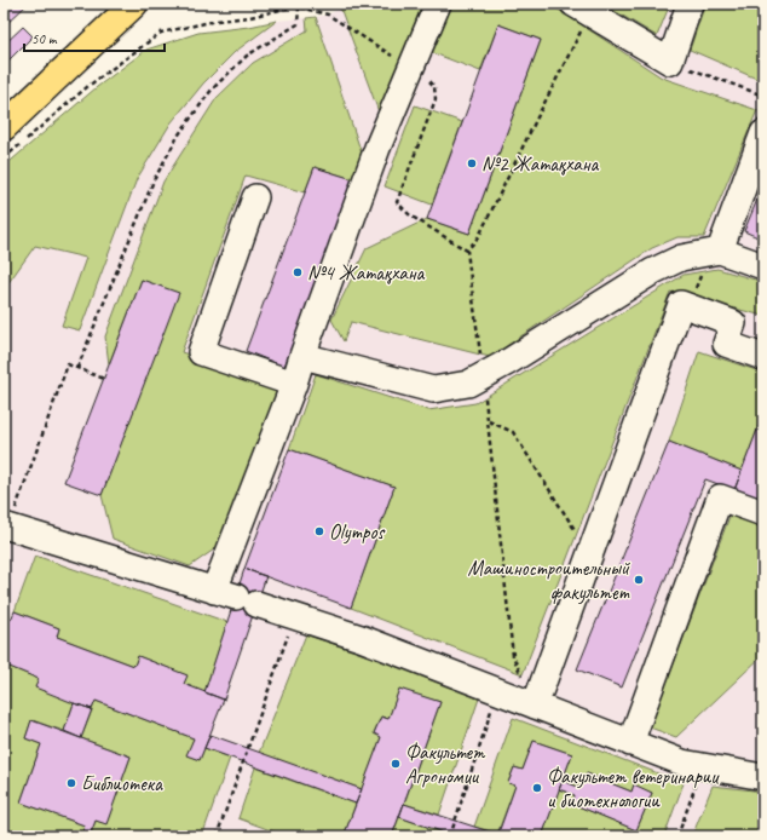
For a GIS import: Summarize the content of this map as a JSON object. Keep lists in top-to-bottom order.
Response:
{
  "places": [
    "№2 Жатақхана",
    "№4 Жатақхана",
    "Olympos",
    "Машиностроительный факультет",
    "Факультет Агрономии",
    "Библиотека",
    "Факультет ветеринарии и биотехнологии"
  ],
  "scale_bar": "50 m"
}
